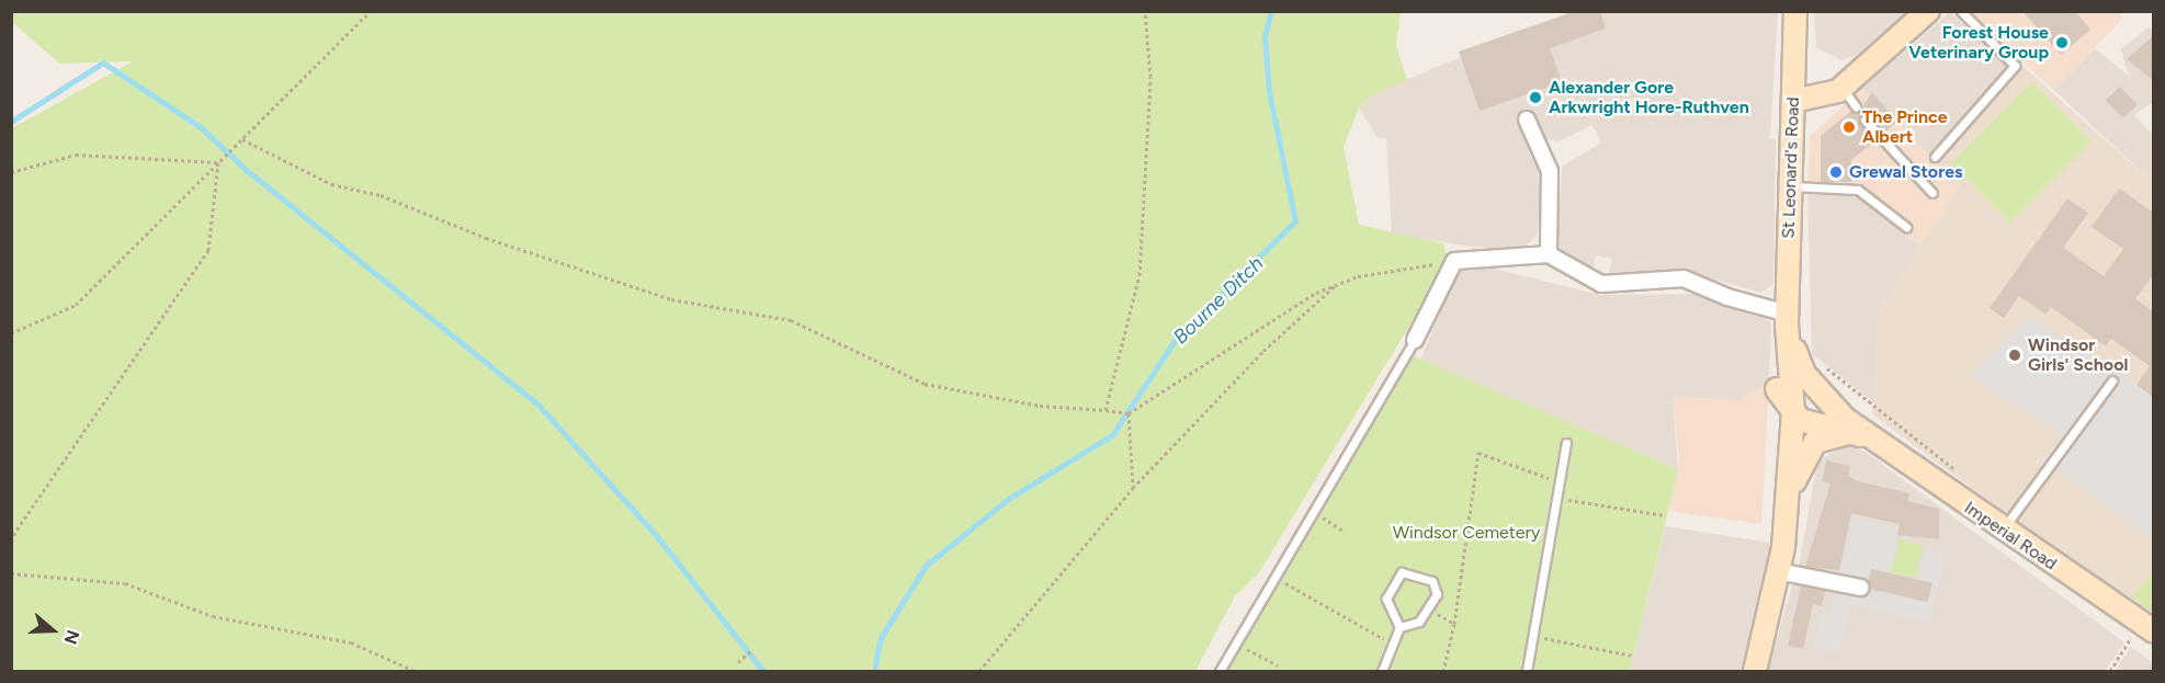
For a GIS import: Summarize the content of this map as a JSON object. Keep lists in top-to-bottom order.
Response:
{
  "streets": {
    "main road": ["St Leonard's Road", "Imperial Road"]
  },
  "crossings": [
    ["St Leonard's Road", "Imperial Road"]
  ],
  "water": ["Bourne Ditch"],
  "parks": ["Windsor Cemetery"],
  "places": [
    "Forest House Veterinary Group",
    "Alexander Gore Arkwright Hore-Ruthven",
    "The Prince Albert",
    "Grewal Stores",
    "Windsor Girls' School"
  ],
  "north": "right"
}
